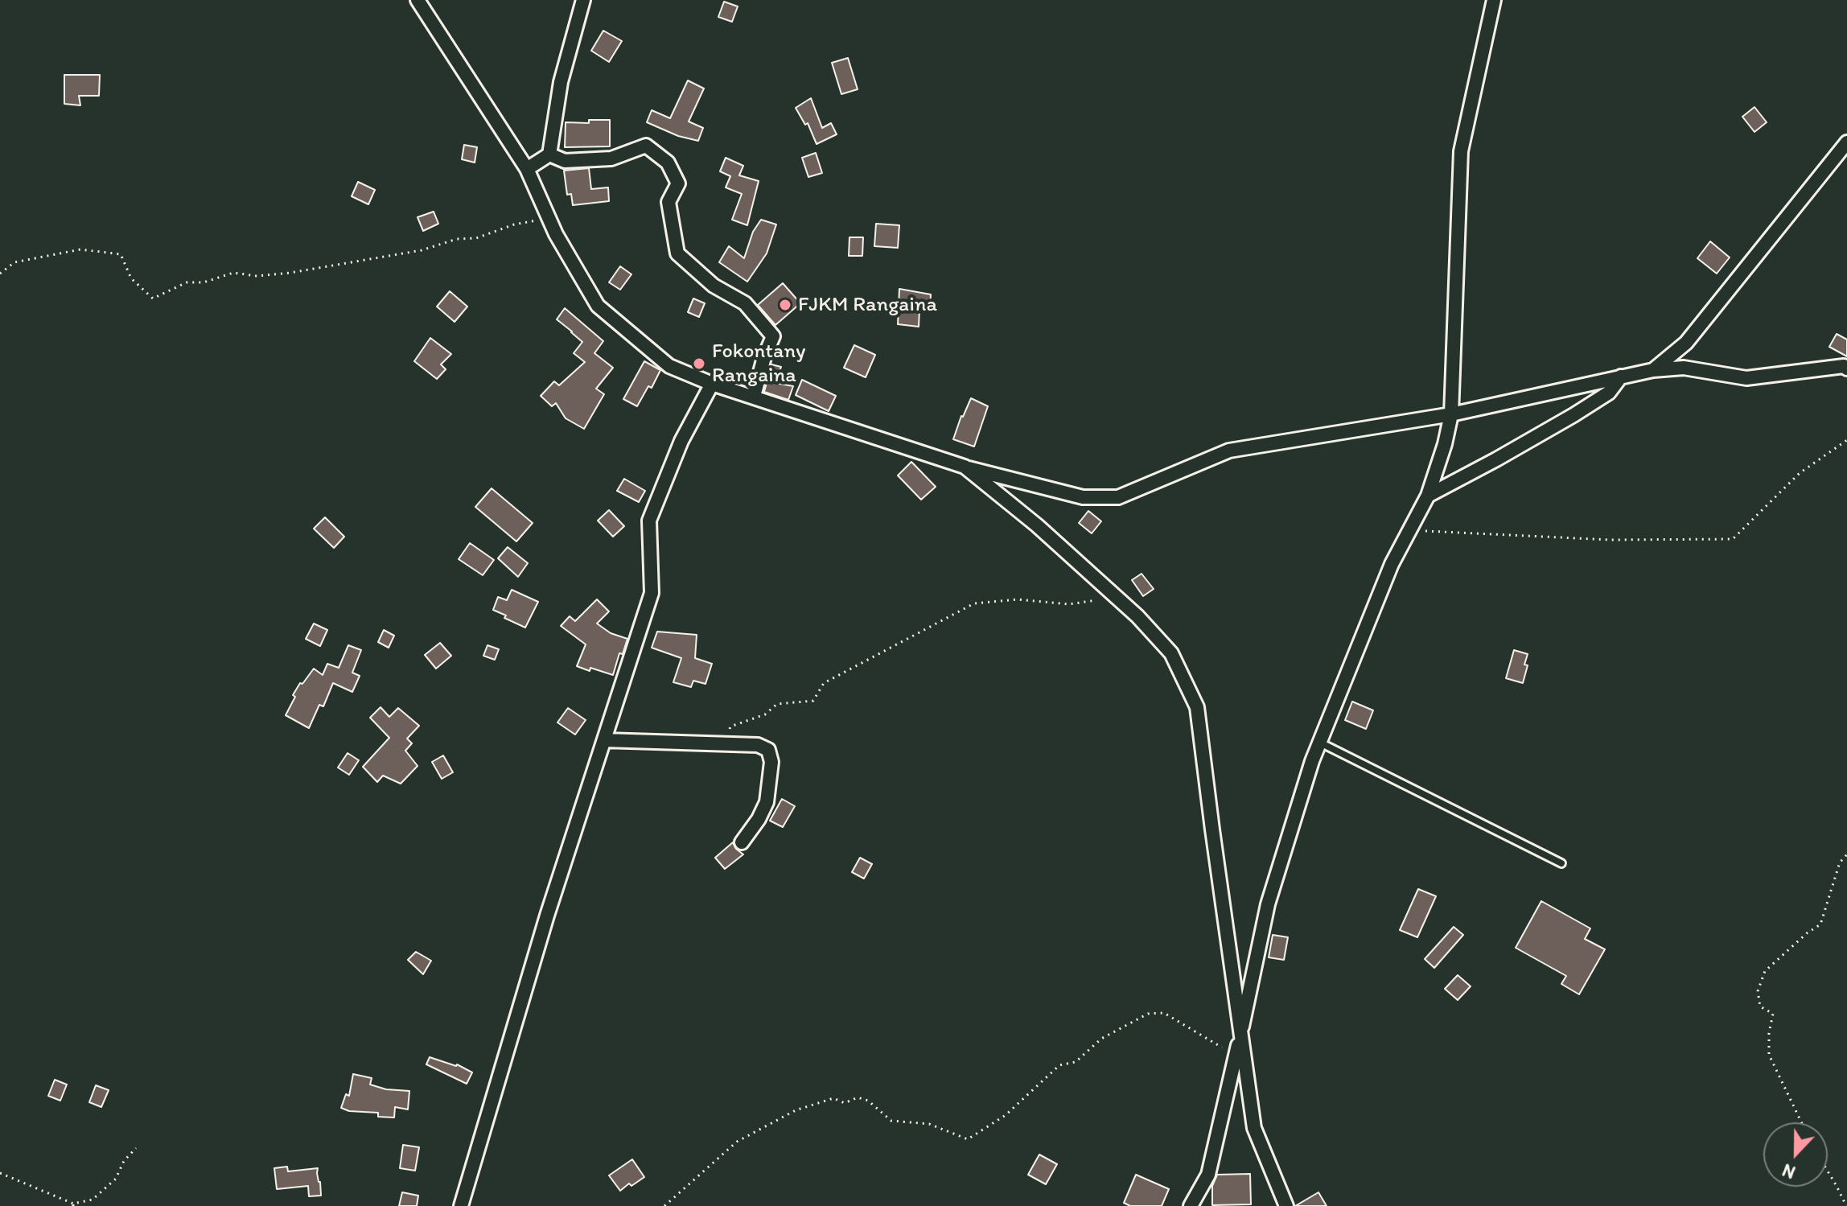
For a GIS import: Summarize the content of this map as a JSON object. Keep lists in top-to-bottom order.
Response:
{
  "places": ["FJKM Rangaina", "Fokontany Rangaina"],
  "north": "bottom"
}
